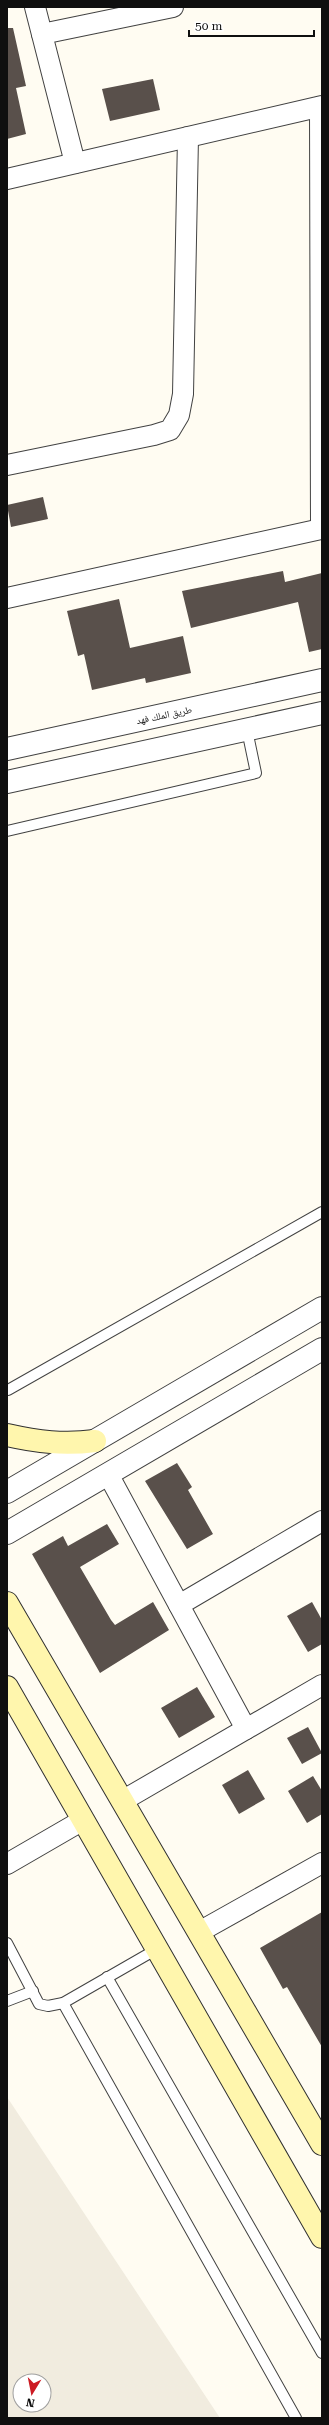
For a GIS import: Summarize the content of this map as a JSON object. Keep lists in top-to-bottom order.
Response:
{
  "streets": {
    "street": ["طريق الملك فهد"]
  },
  "scale_bar": "50 m",
  "north": "bottom"
}
